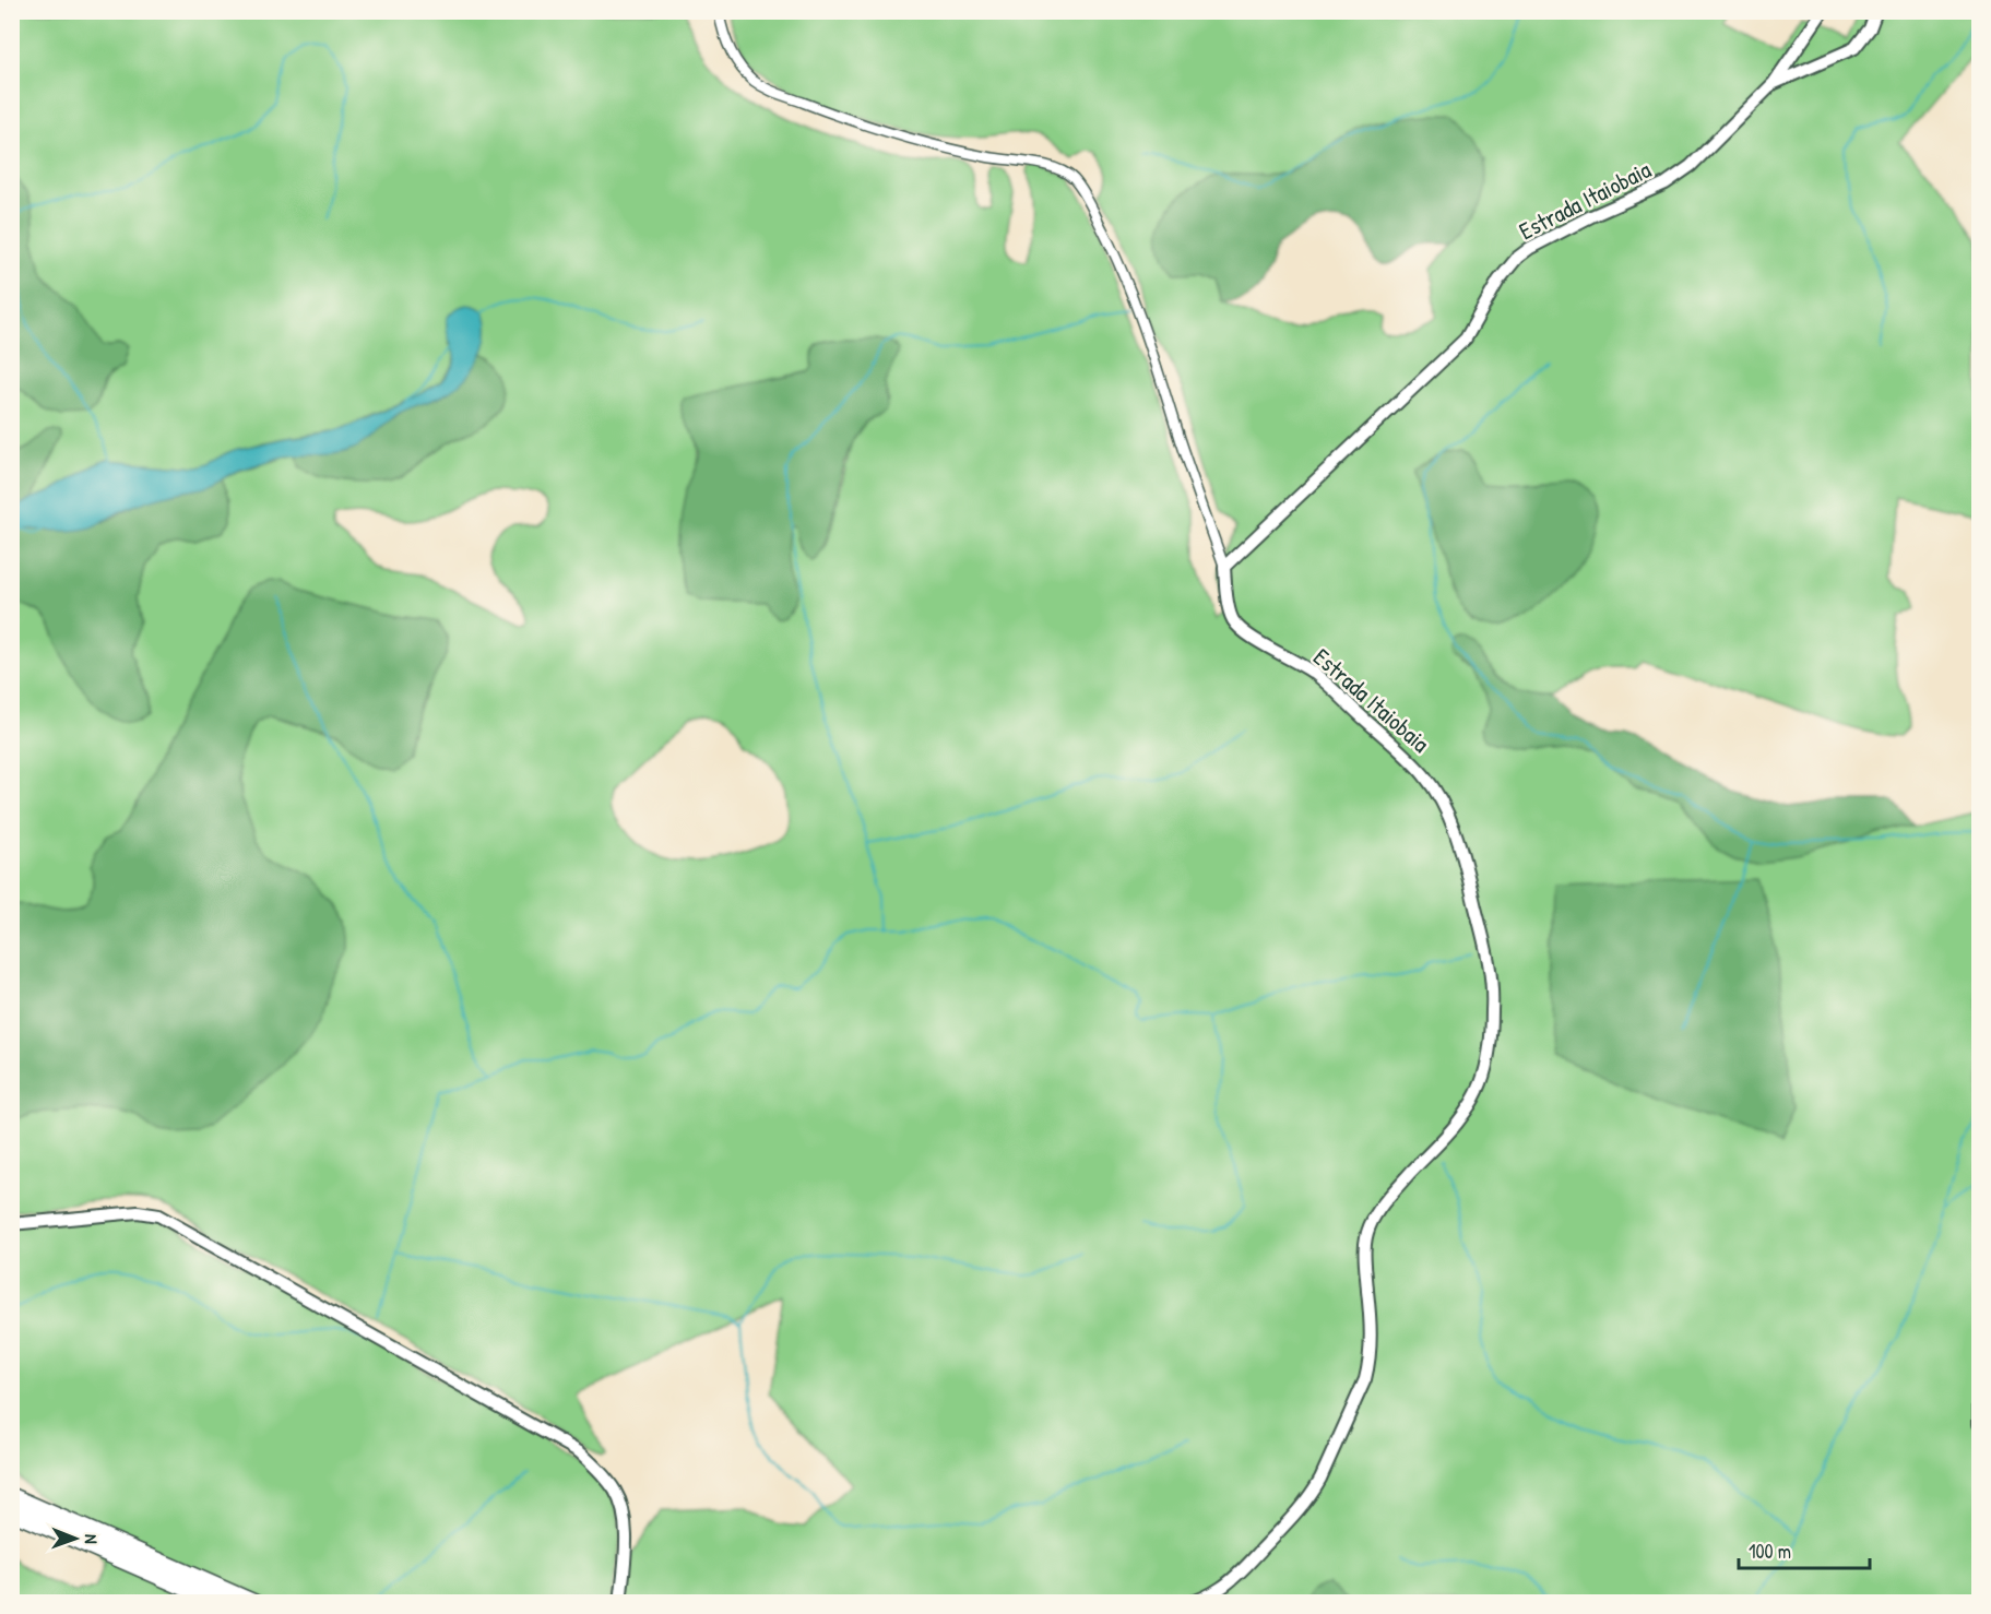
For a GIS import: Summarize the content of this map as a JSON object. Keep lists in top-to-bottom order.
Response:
{
  "streets": {
    "street": ["Estrada Itaiobaia"]
  },
  "scale_bar": "100 m",
  "north": "right"
}
